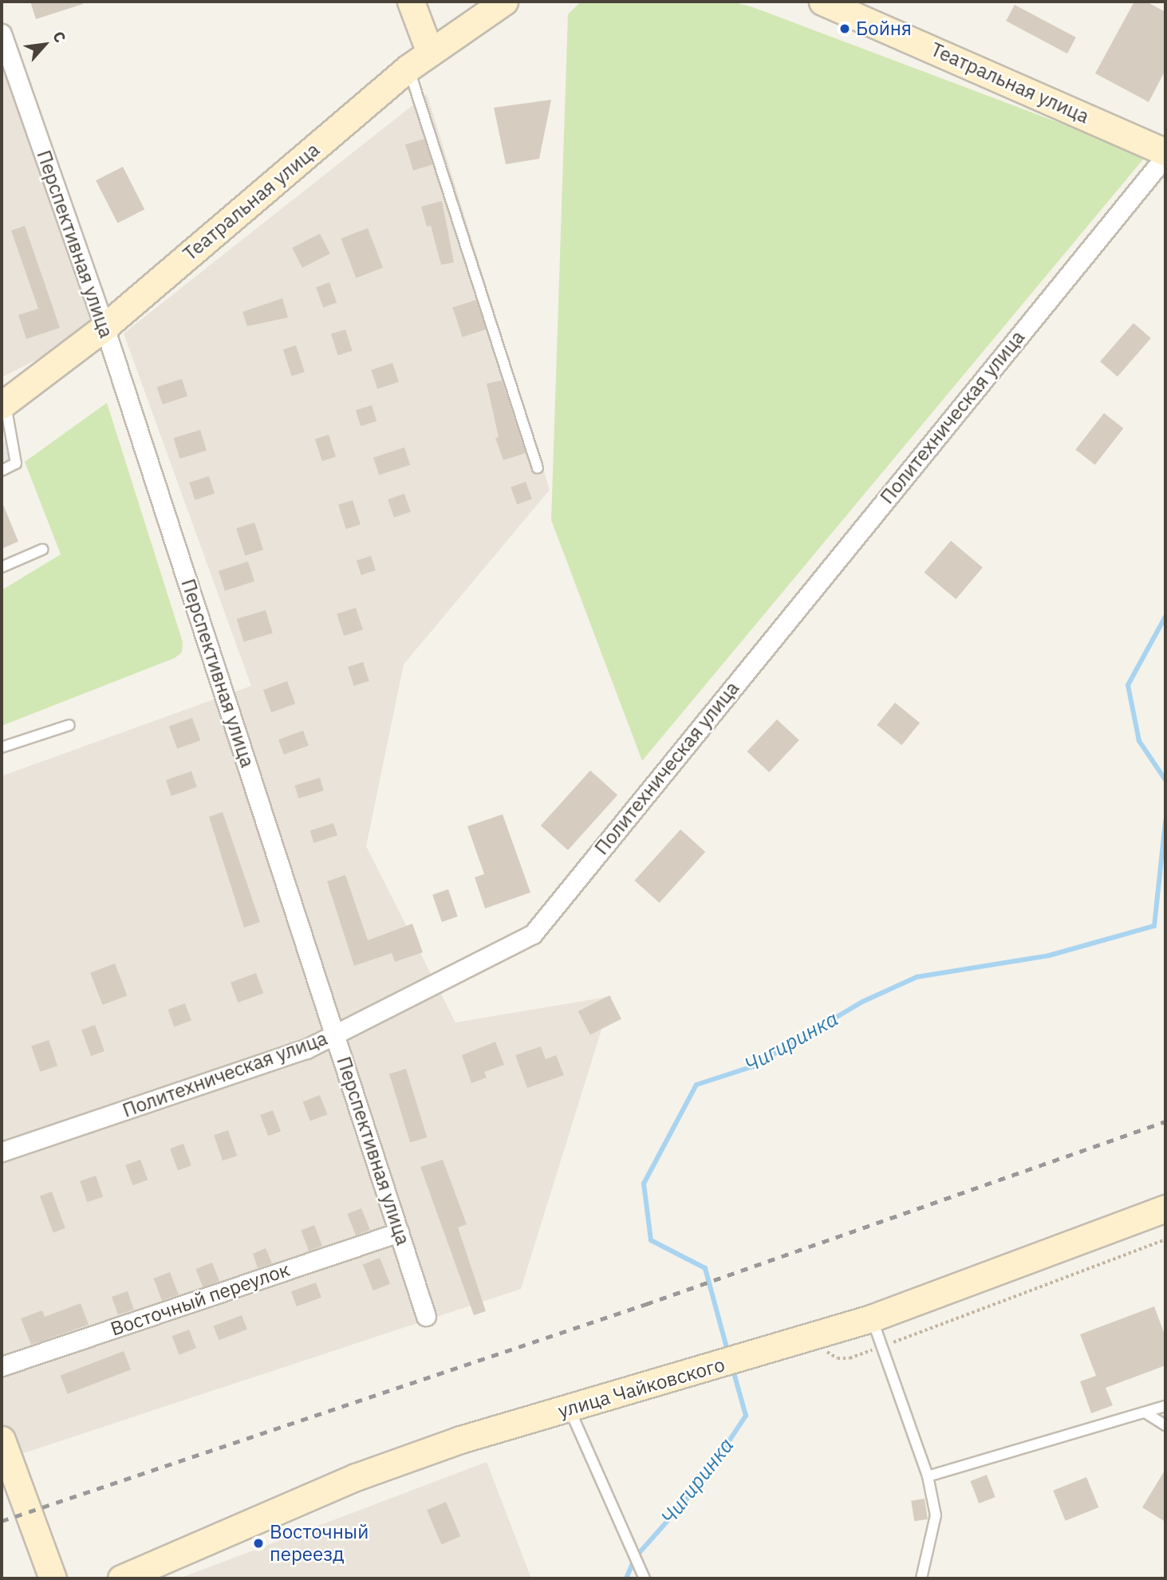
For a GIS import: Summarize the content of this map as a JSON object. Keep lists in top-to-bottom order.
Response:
{
  "streets": {
    "street": [
      "Театральная улица",
      "Перспективная улица",
      "Политехническая улица",
      "Восточный переулок",
      "улица Чайковского"
    ]
  },
  "crossings": [
    ["Театральная улица", "Перспективная улица"],
    ["Театральная улица", "Политехническая улица"],
    ["Перспективная улица", "Политехническая улица"],
    ["Перспективная улица", "Восточный переулок"]
  ],
  "water": ["Чигиринка"],
  "places": ["Бойня", "Восточный переезд"],
  "north": "top right"
}
